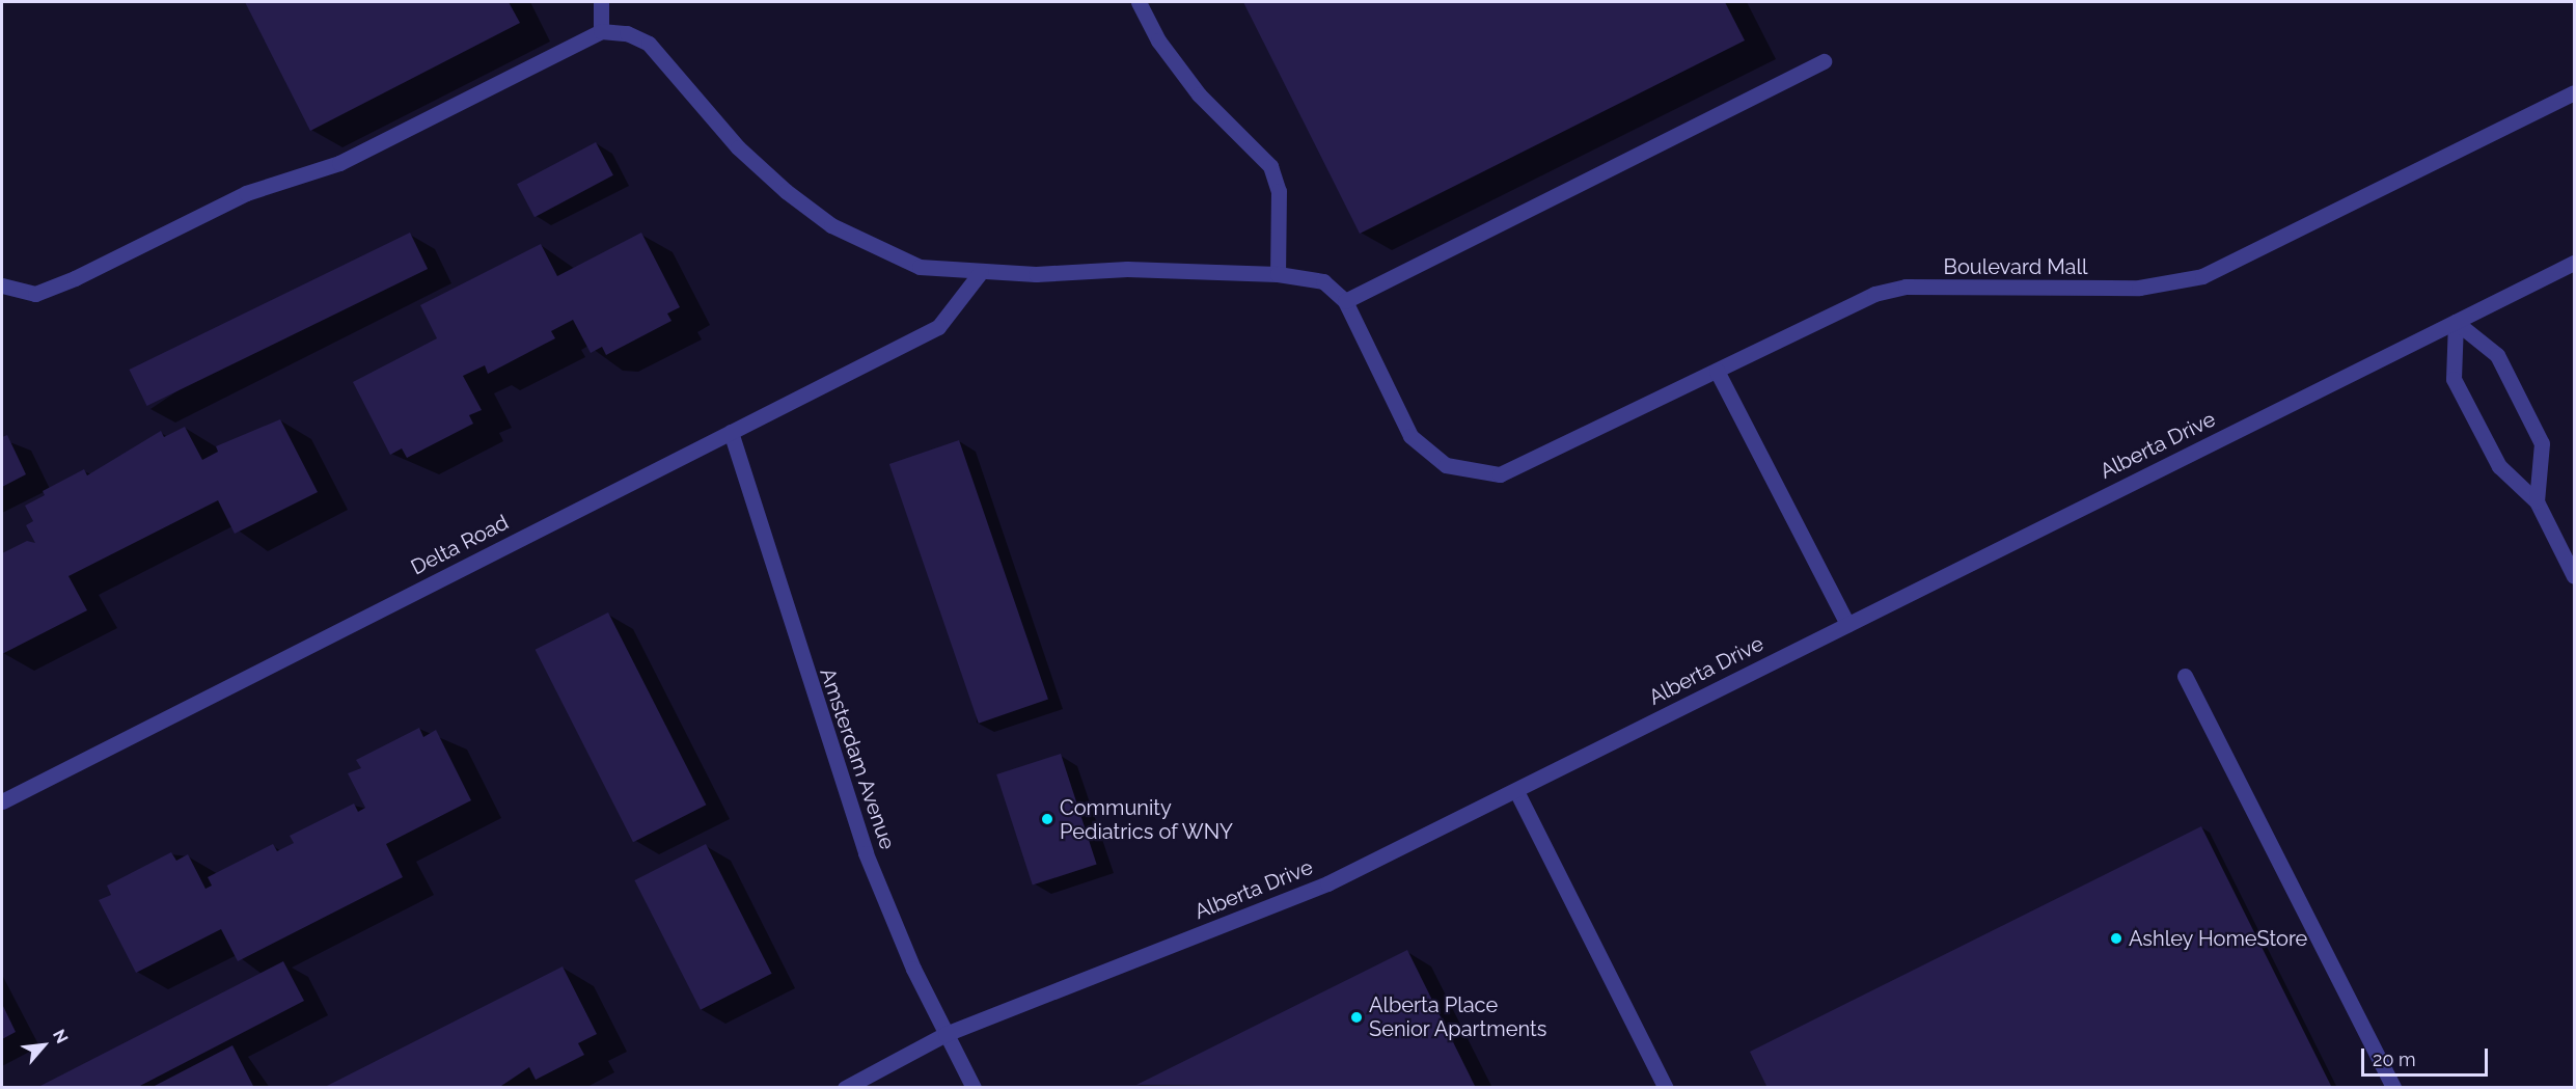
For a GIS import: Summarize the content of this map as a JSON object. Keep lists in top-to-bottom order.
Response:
{
  "streets": {
    "street": [
      "Boulevard Mall",
      "Alberta Drive",
      "Delta Road",
      "Amsterdam Avenue"
    ]
  },
  "crossings": [
    ["Alberta Drive", "Amsterdam Avenue"],
    ["Delta Road", "Amsterdam Avenue"]
  ],
  "places": ["Community Pediatrics of WNY", "Ashley HomeStore", "Alberta Place Senior Apartments"],
  "scale_bar": "20 m",
  "north": "top right"
}
